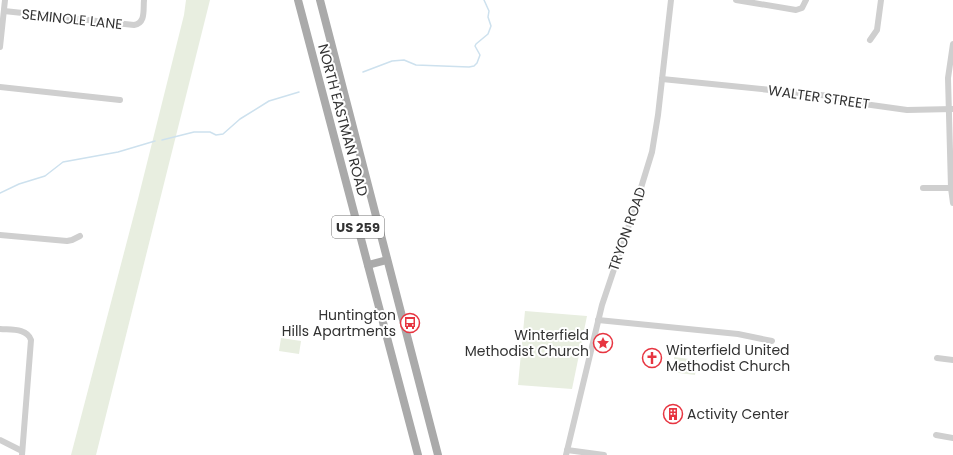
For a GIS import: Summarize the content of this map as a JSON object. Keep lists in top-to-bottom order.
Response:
{
  "streets": {
    "main road": ["NORTH EASTMAN ROAD", "US 259"],
    "street": ["SEMINOLE LANE", "WALTER STREET", "TRYON ROAD"]
  },
  "crossings": [
    ["WALTER STREET", "TRYON ROAD"]
  ],
  "places": {
    "bus stop": ["Huntington Hills Apartments"],
    "place": ["Winterfield Methodist Church"],
    "church": ["Winterfield United Methodist Church"],
    "building": ["Activity Center"]
  }
}
